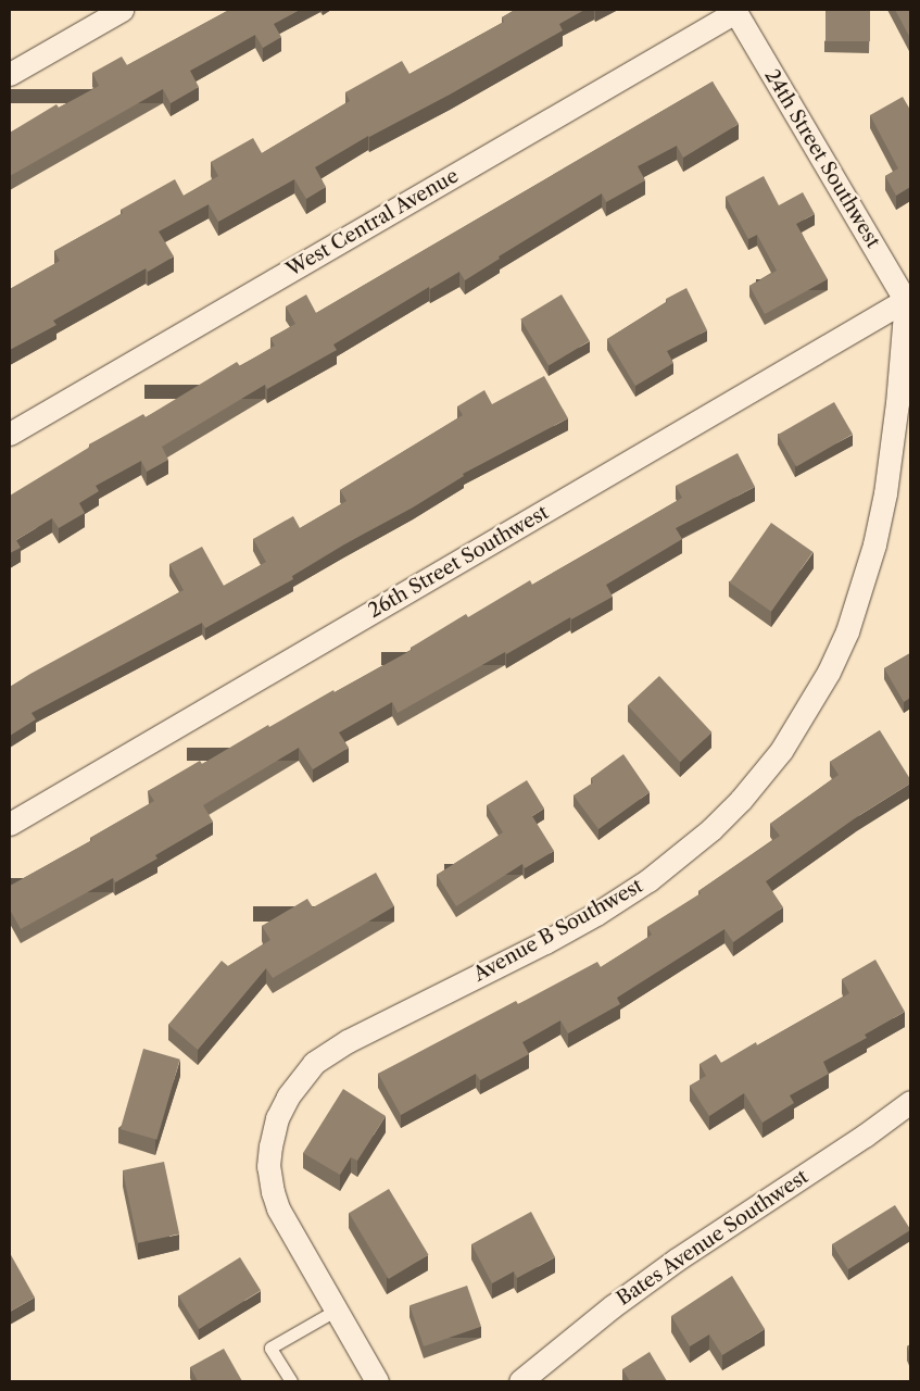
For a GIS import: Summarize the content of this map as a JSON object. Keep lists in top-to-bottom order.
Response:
{
  "streets": {
    "street": [
      "24th Street Southwest",
      "West Central Avenue",
      "26th Street Southwest",
      "Avenue B Southwest",
      "Bates Avenue Southwest"
    ]
  },
  "crossings": [
    ["24th Street Southwest", "West Central Avenue"],
    ["24th Street Southwest", "26th Street Southwest"],
    ["24th Street Southwest", "Avenue B Southwest"],
    ["26th Street Southwest", "Avenue B Southwest"]
  ]
}
